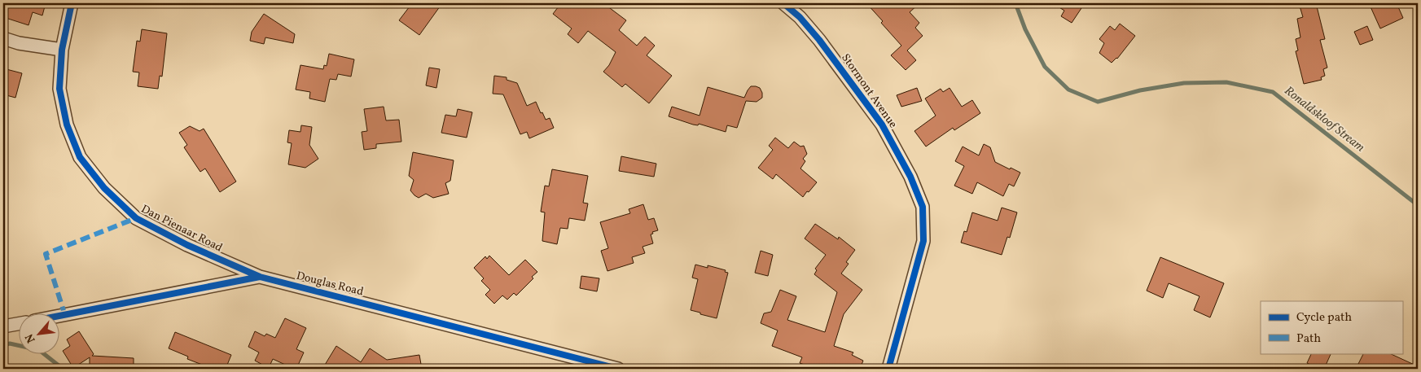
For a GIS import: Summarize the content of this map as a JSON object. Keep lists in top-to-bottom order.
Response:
{
  "streets": {
    "street": ["Stormont Avenue", "Dan Pienaar Road", "Douglas Road"]
  },
  "crossings": [
    ["Dan Pienaar Road", "Douglas Road"]
  ],
  "water": ["Ronaldskloof Stream"],
  "legend": ["Cycle path", "Path"],
  "north": "bottom left"
}
